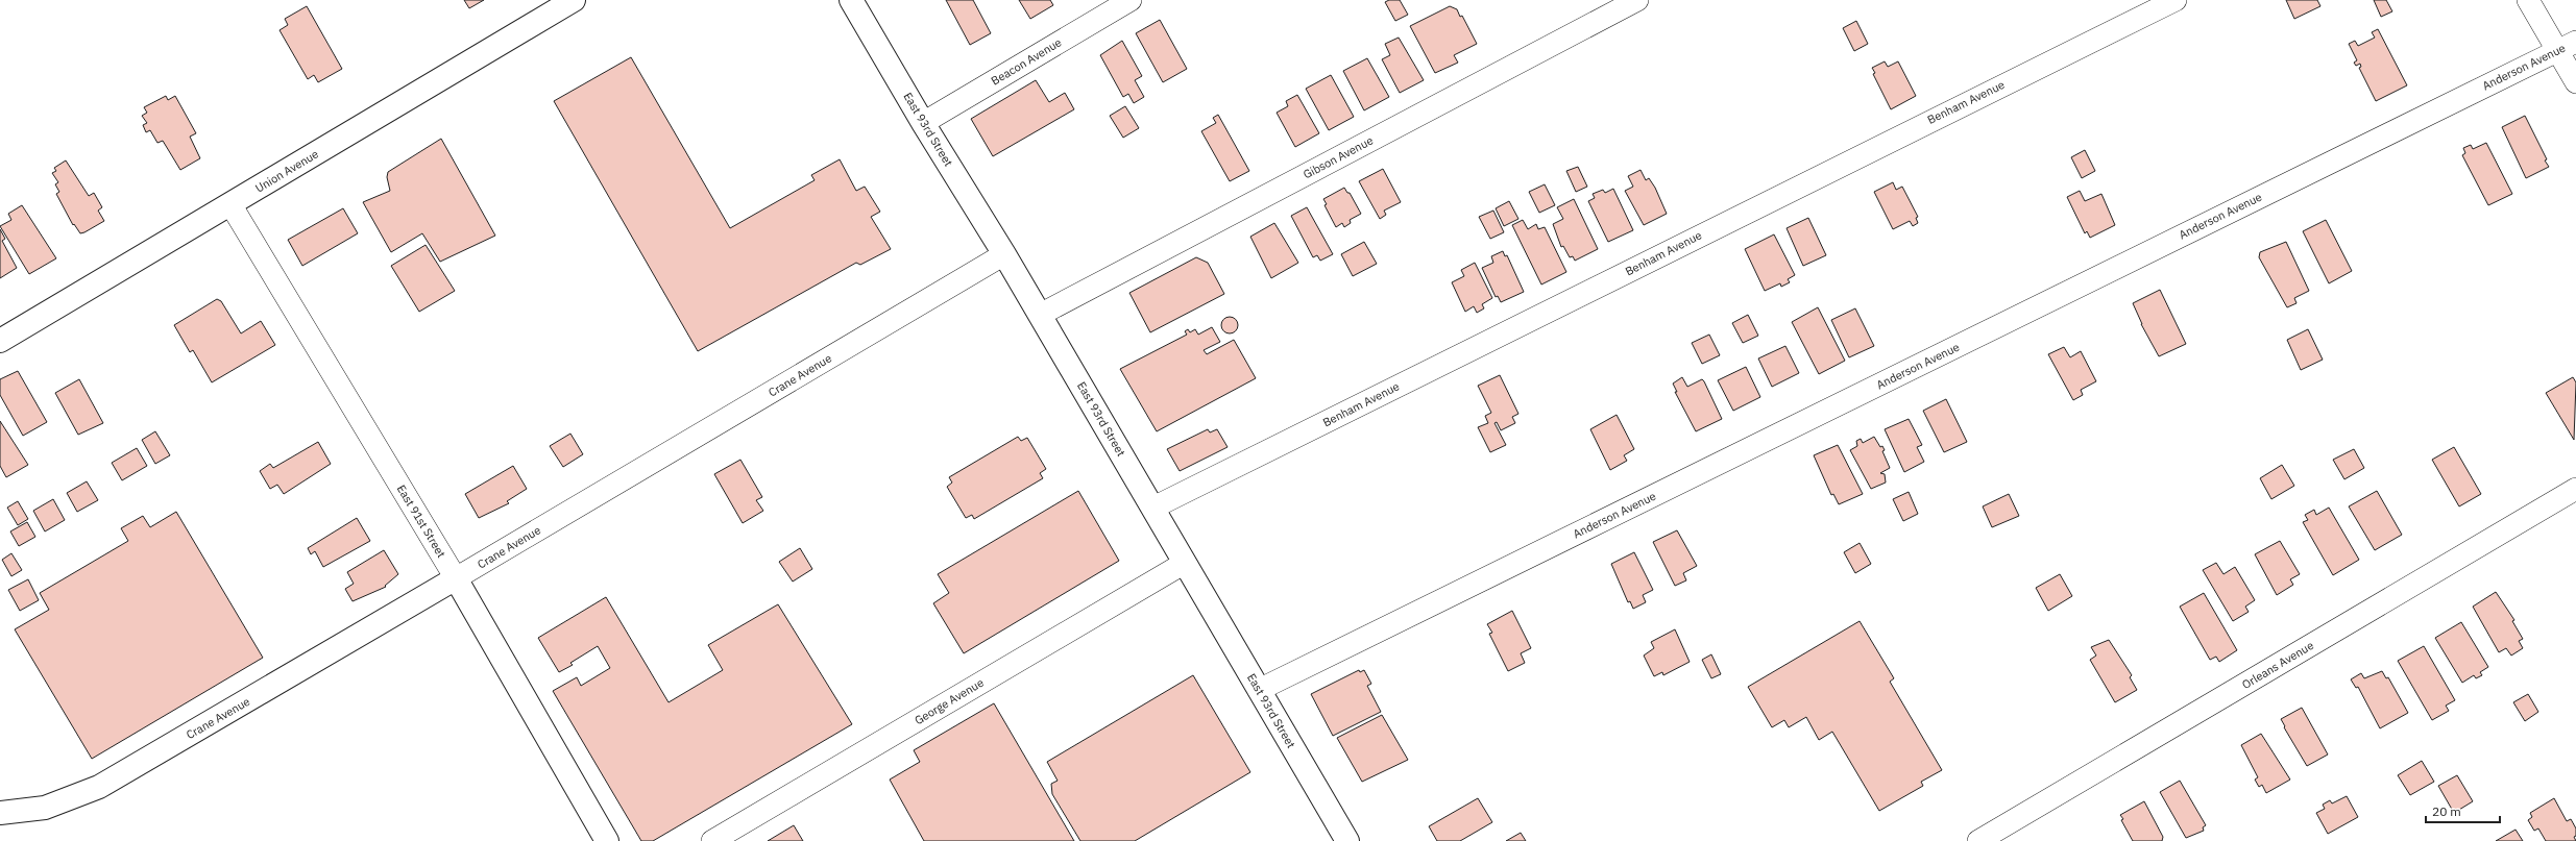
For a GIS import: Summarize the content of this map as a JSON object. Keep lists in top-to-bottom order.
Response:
{
  "streets": {
    "main road": [
      "East 93rd Street",
      "Union Avenue",
      "Crane Avenue",
      "East 91st Street"
    ],
    "street": [
      "Beacon Avenue",
      "Anderson Avenue",
      "Benham Avenue",
      "Gibson Avenue",
      "Orleans Avenue",
      "George Avenue"
    ]
  },
  "crossings": [
    ["Beacon Avenue", "East 93rd Street"],
    ["Anderson Avenue", "East 93rd Street"],
    ["Benham Avenue", "East 93rd Street"],
    ["East 93rd Street", "Gibson Avenue"],
    ["East 93rd Street", "Crane Avenue"],
    ["East 93rd Street", "George Avenue"],
    ["Union Avenue", "East 91st Street"],
    ["Crane Avenue", "East 91st Street"]
  ],
  "scale_bar": "20 m"
}
